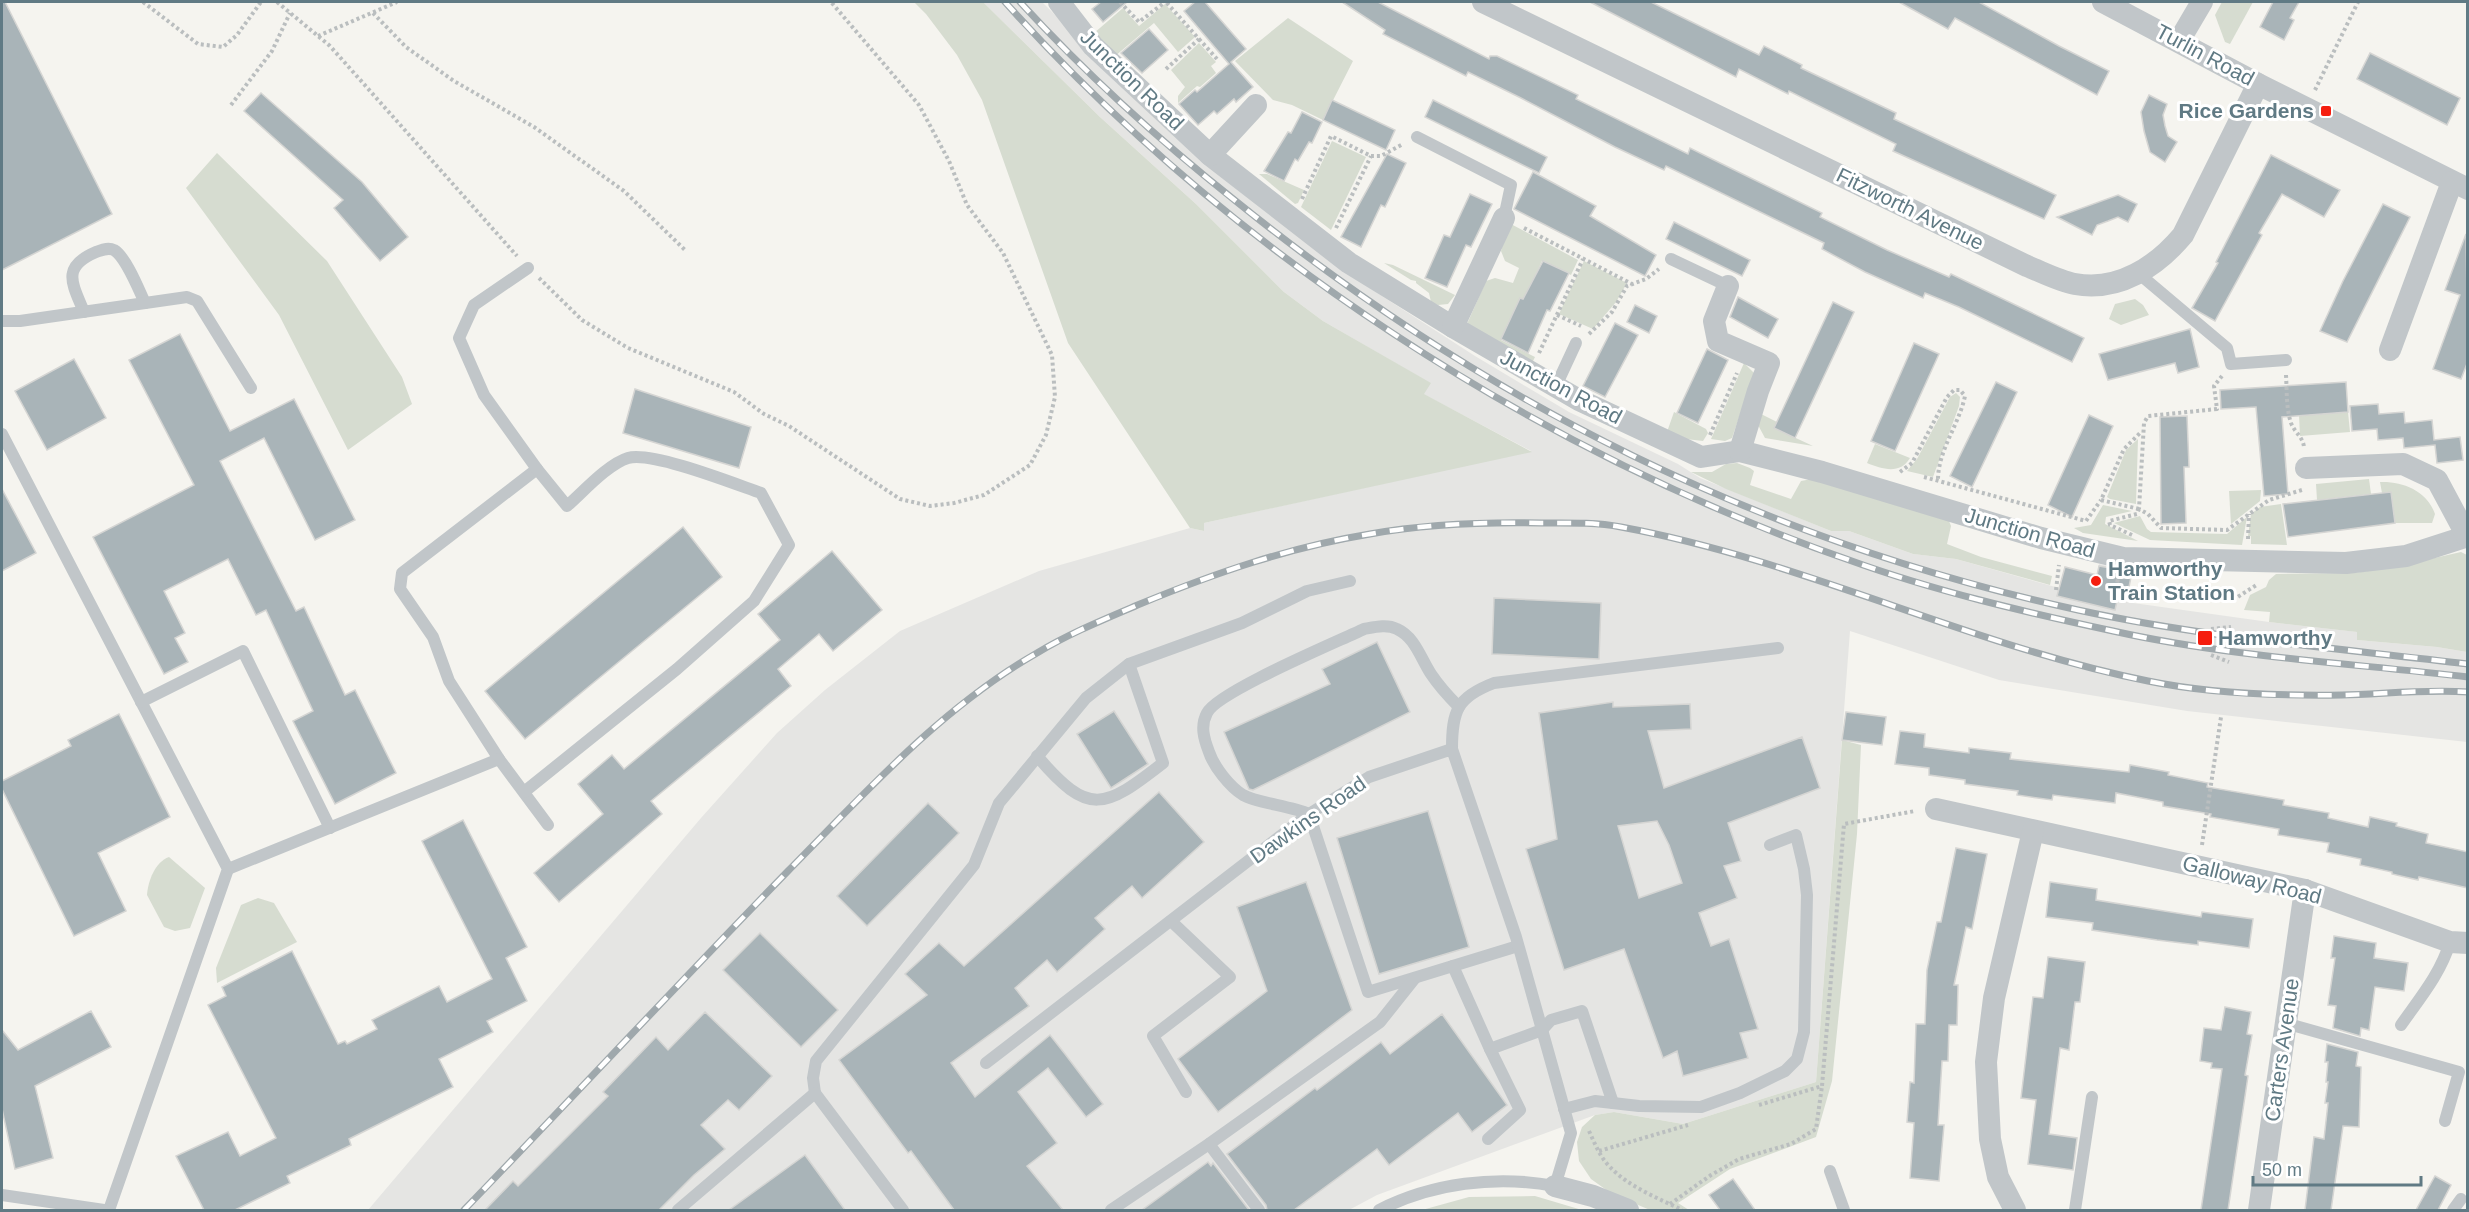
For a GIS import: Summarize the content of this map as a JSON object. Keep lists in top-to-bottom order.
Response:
{
  "streets": {
    "street": [
      "Turlin Road",
      "Junction Road",
      "Fitzworth Avenue",
      "Galloway Road",
      "Carters Avenue"
    ],
    "lane": ["Dawkins Road"]
  },
  "crossings": [
    ["Turlin Road", "Fitzworth Avenue"],
    ["Galloway Road", "Carters Avenue"]
  ],
  "places": {
    "transit": ["Rice Gardens", "Hamworthy"],
    "other": ["Hamworthy Train Station"]
  },
  "scale_bar": "50 m"
}
